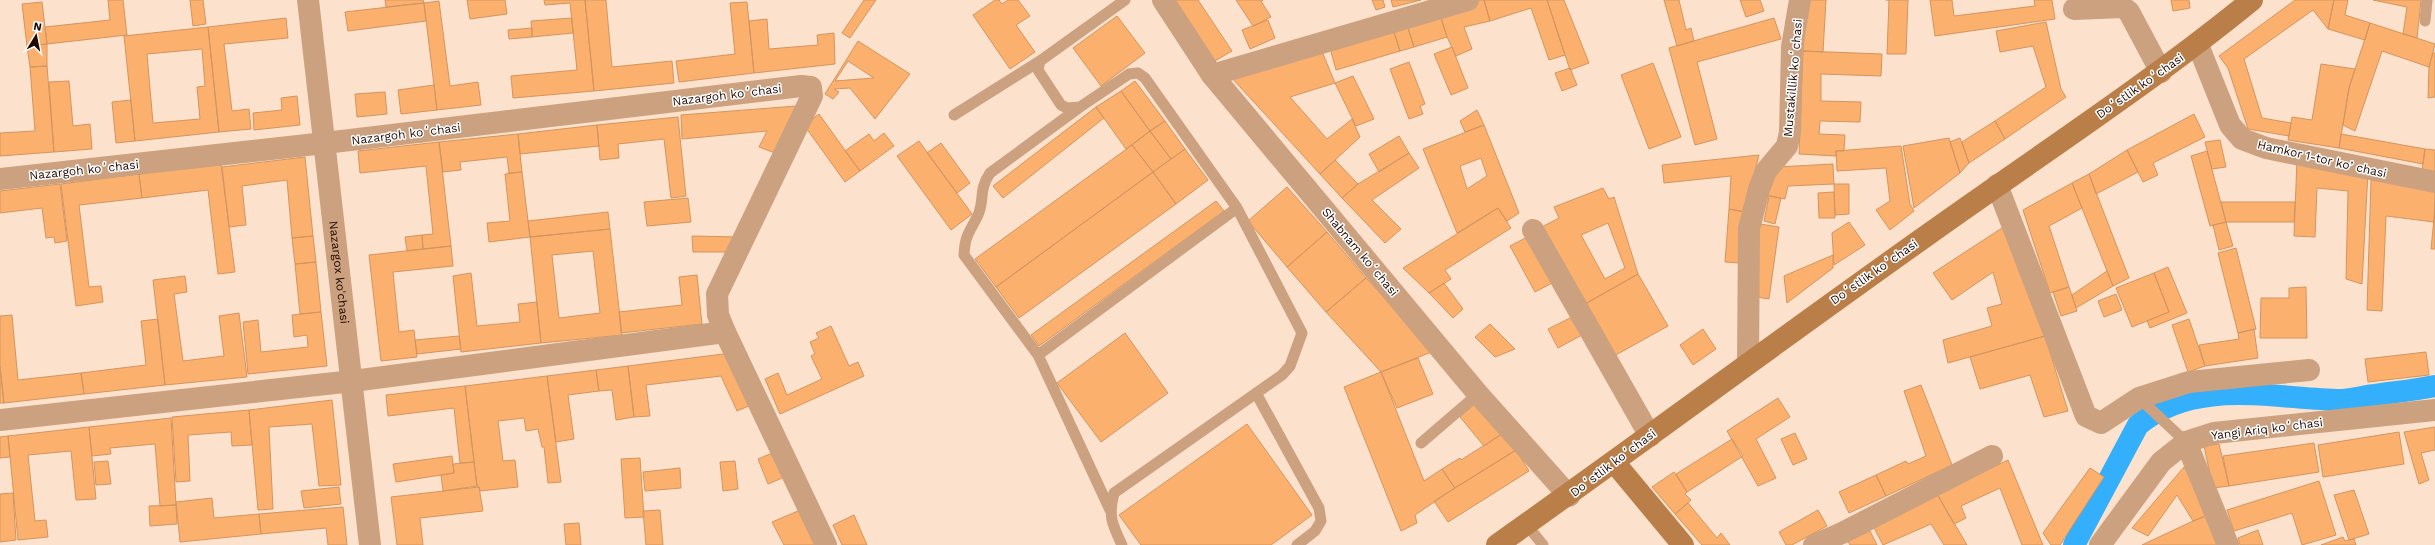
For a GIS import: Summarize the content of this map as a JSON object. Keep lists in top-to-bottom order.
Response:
{
  "streets": {
    "street": [
      "Mustakillik koʻchasi",
      "Doʻstlik koʻchasi",
      "Nazargoh koʻchasi",
      "Hamkor 1-tor koʼchasi",
      "Shabnam koʻchasi",
      "Nazargox ko'chasi",
      "Yangi Ariq koʻchasi"
    ]
  },
  "crossings": [
    ["Mustakillik koʻchasi", "Doʻstlik koʻchasi"],
    ["Doʻstlik koʻchasi", "Hamkor 1-tor koʼchasi"],
    ["Doʻstlik koʻchasi", "Shabnam koʻchasi"],
    ["Nazargoh koʻchasi", "Nazargox ko'chasi"]
  ],
  "north": "top"
}
